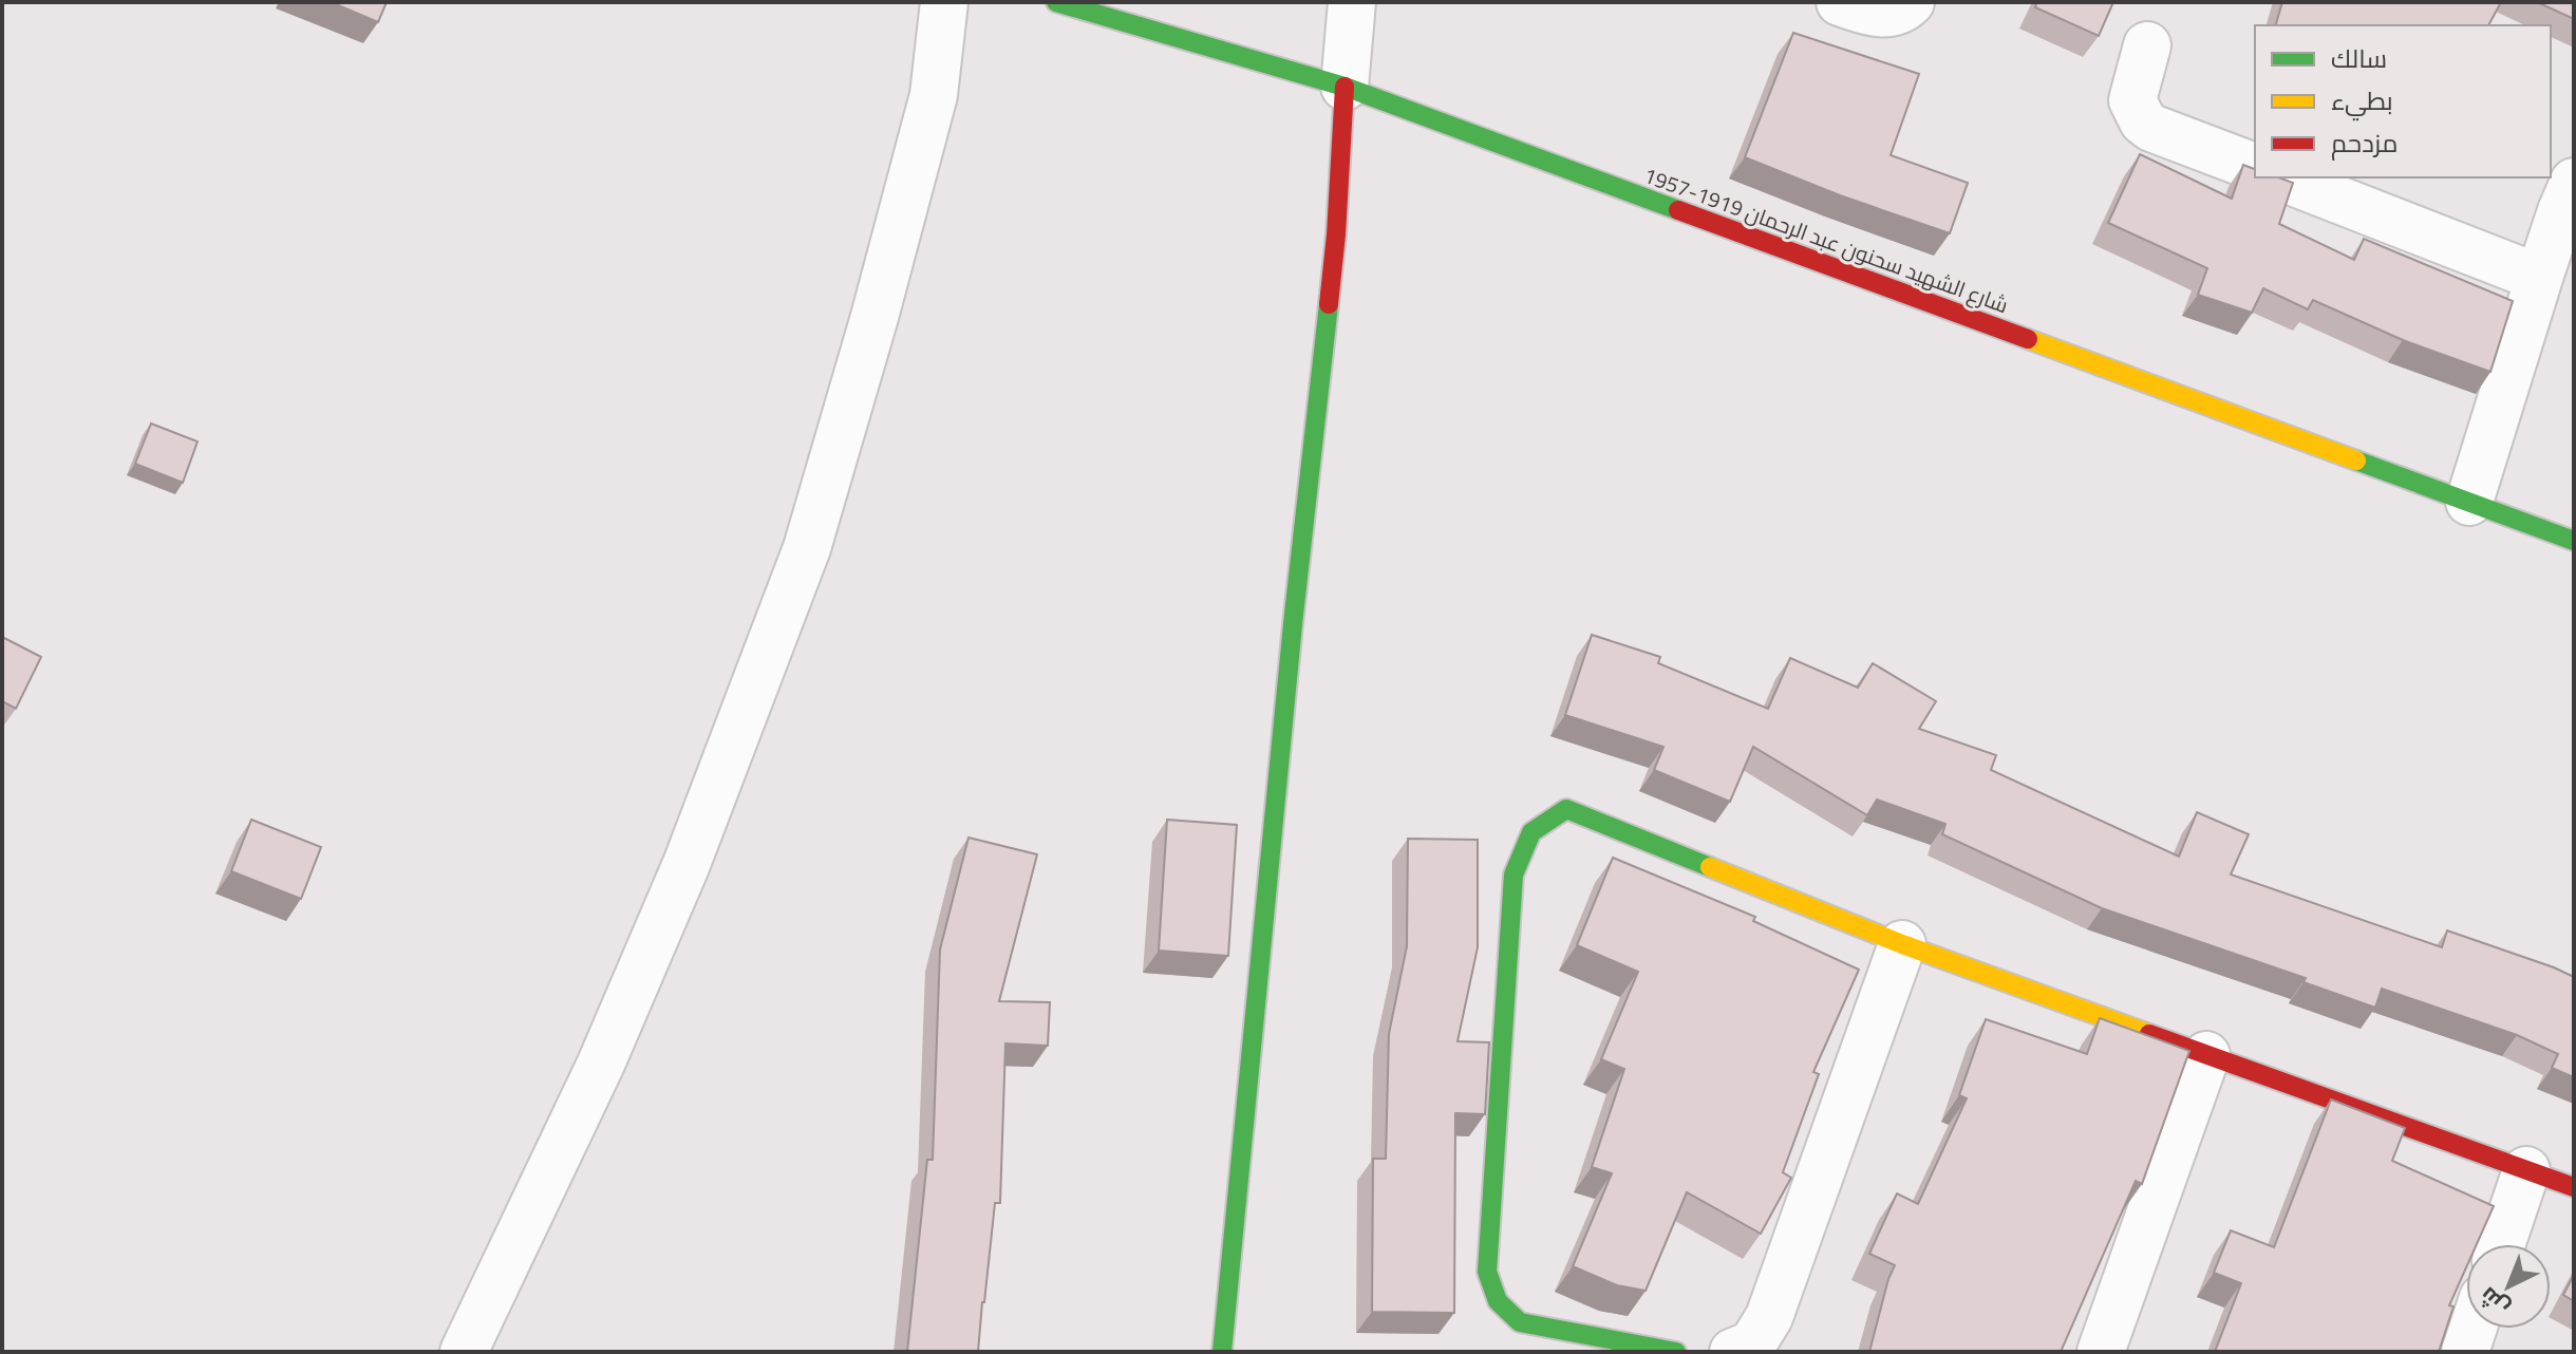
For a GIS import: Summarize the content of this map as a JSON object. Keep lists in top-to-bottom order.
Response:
{
  "streets": {
    "street": ["شارع الشهيد سحنون عبد الرحمان 1919-1957"]
  },
  "legend": ["سالك", "بطيء", "مزدحم"],
  "north": "bottom left"
}
